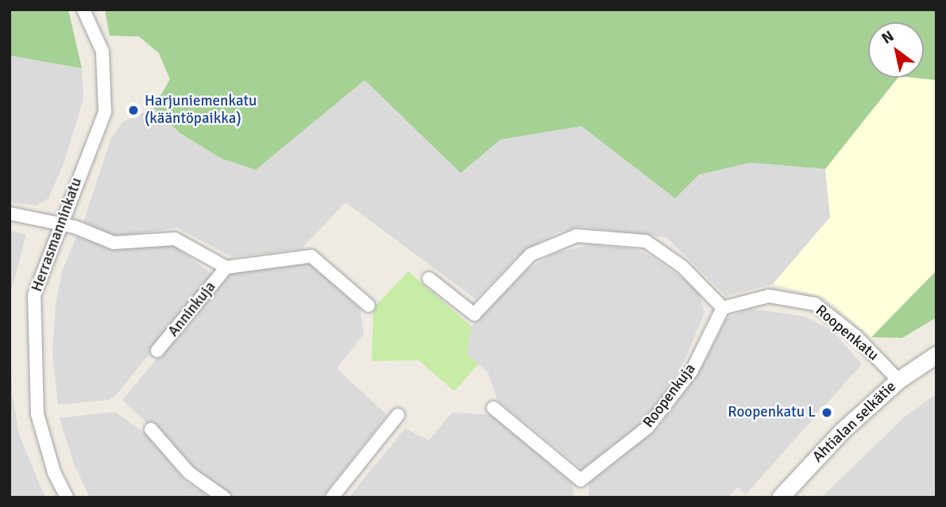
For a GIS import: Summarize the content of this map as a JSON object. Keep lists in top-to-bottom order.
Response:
{
  "streets": {
    "street": [
      "Herrasmanninkatu",
      "Anninkuja",
      "Roopenkatu",
      "Roopenkuja",
      "Ahtialan selkätie"
    ]
  },
  "crossings": [
    ["Roopenkatu", "Roopenkuja"],
    ["Roopenkatu", "Ahtialan selkätie"]
  ],
  "places": ["Harjuniemenkatu (kääntöpaikka)", "Roopenkatu L"],
  "north": "top left"
}
